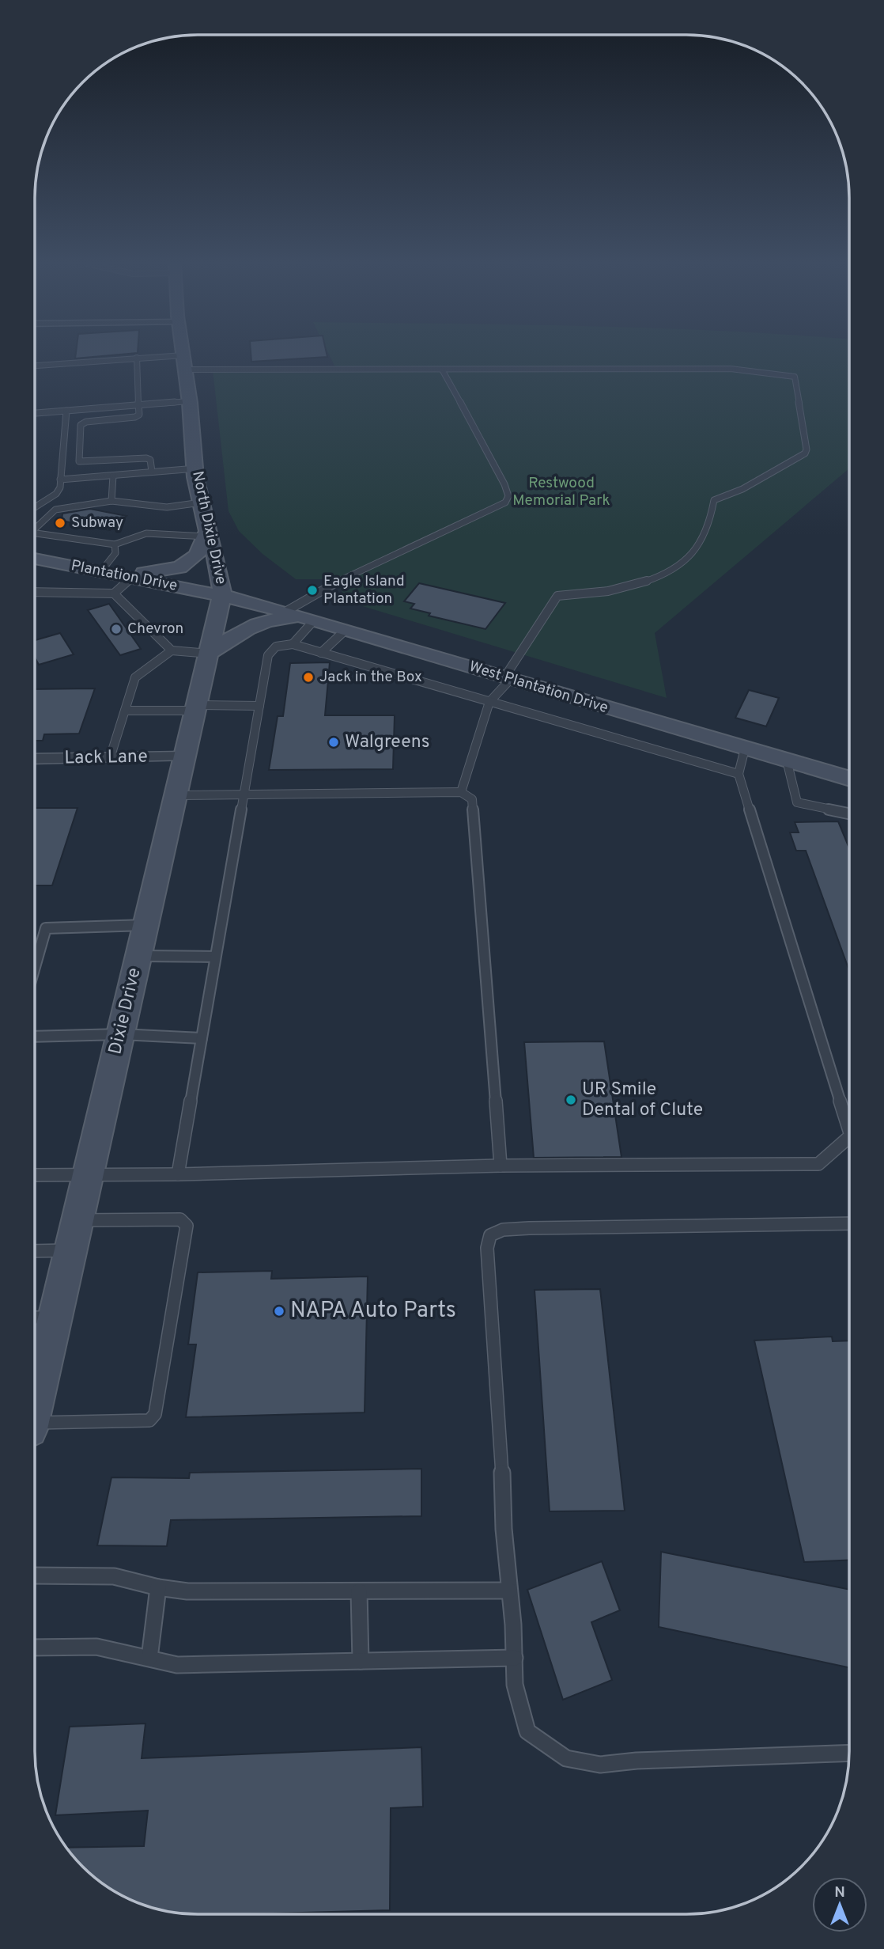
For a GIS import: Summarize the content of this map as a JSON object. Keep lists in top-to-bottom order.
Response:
{
  "streets": {
    "main road": [
      "North Dixie Drive",
      "Plantation Drive",
      "West Plantation Drive",
      "Dixie Drive"
    ],
    "street": ["Lack Lane"]
  },
  "crossings": [
    ["North Dixie Drive", "Plantation Drive"],
    ["North Dixie Drive", "West Plantation Drive"],
    ["North Dixie Drive", "Dixie Drive"],
    ["Plantation Drive", "West Plantation Drive"],
    ["Plantation Drive", "Dixie Drive"],
    ["West Plantation Drive", "Dixie Drive"],
    ["Lack Lane", "Dixie Drive"]
  ],
  "parks": ["Restwood Memorial Park"],
  "places": [
    "Subway",
    "Eagle Island Plantation",
    "Chevron",
    "Jack in the Box",
    "Walgreens",
    "UR Smile Dental of Clute",
    "NAPA Auto Parts"
  ],
  "north": "top"
}
